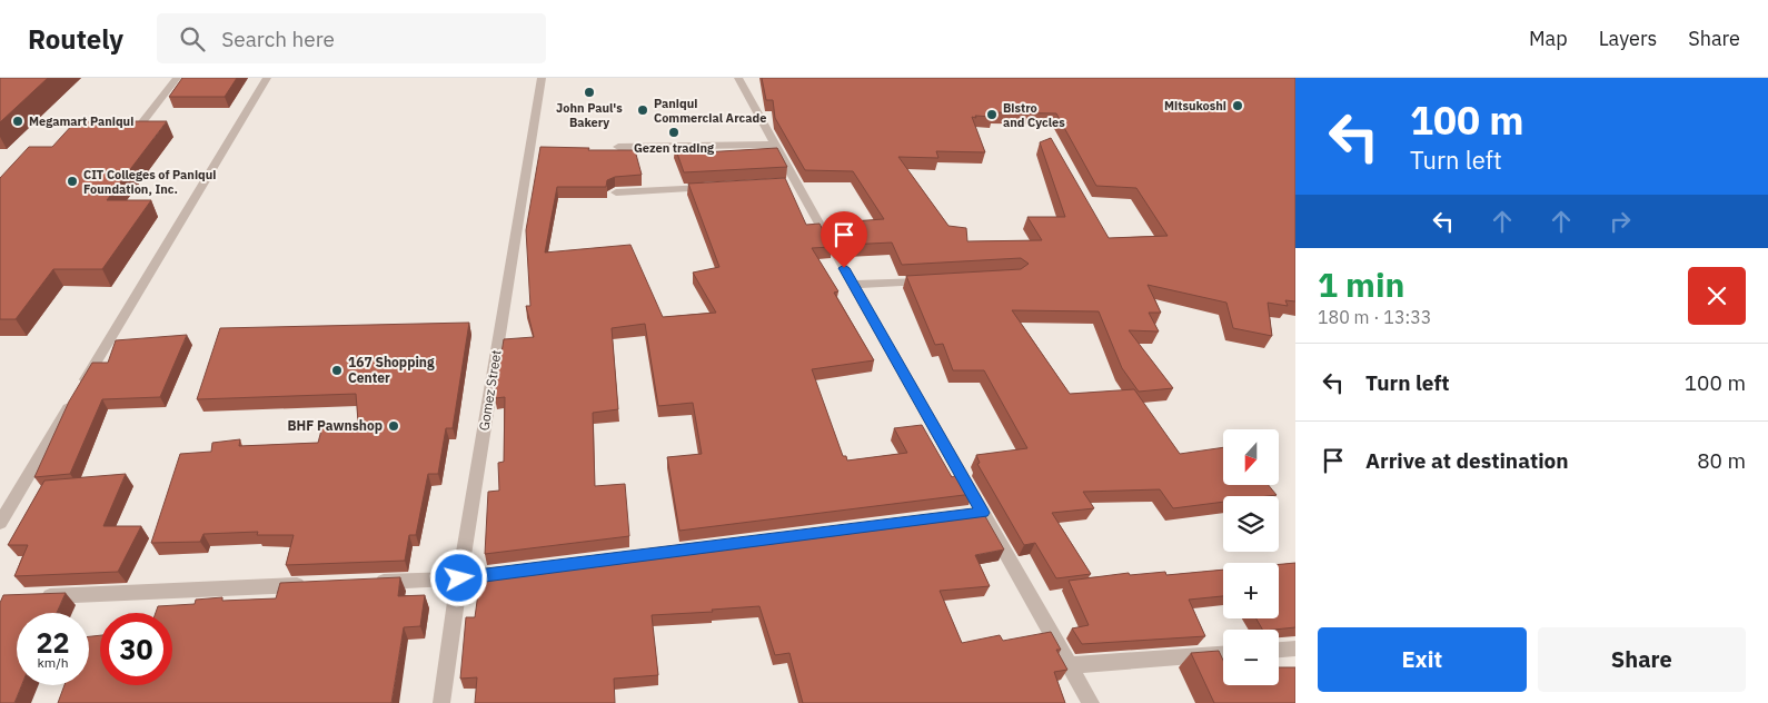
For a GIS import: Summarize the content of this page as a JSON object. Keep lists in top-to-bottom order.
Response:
{
  "streets": {
    "street": ["Gomez Street"]
  },
  "places": [
    "John Paul's Bakery",
    "Mitsukoshi",
    "Paniqui Commercial Arcade",
    "Bistro and Cycles",
    "Megamart Paniqui",
    "Gezen trading",
    "CIT Colleges of Paniqui Foundation, Inc.",
    "167 Shopping Center",
    "BHF Pawnshop"
  ],
  "north": "bottom",
  "page": {
    "header": "Routely",
    "search": "Search here",
    "nav": ["Map", "Layers", "Share"],
    "turn": ["100 m", "Turn left"],
    "heading": ["1 min", "180 m · 13:33"],
    "list": [
      {
        "name": "Turn left",
        "value": "100 m"
      },
      {
        "name": "Arrive at destination",
        "value": "80 m"
      }
    ],
    "map_buttons": ["+", "−"],
    "speed": "22 km/h",
    "limit": "30",
    "buttons": ["Exit", "Share"]
  }
}
